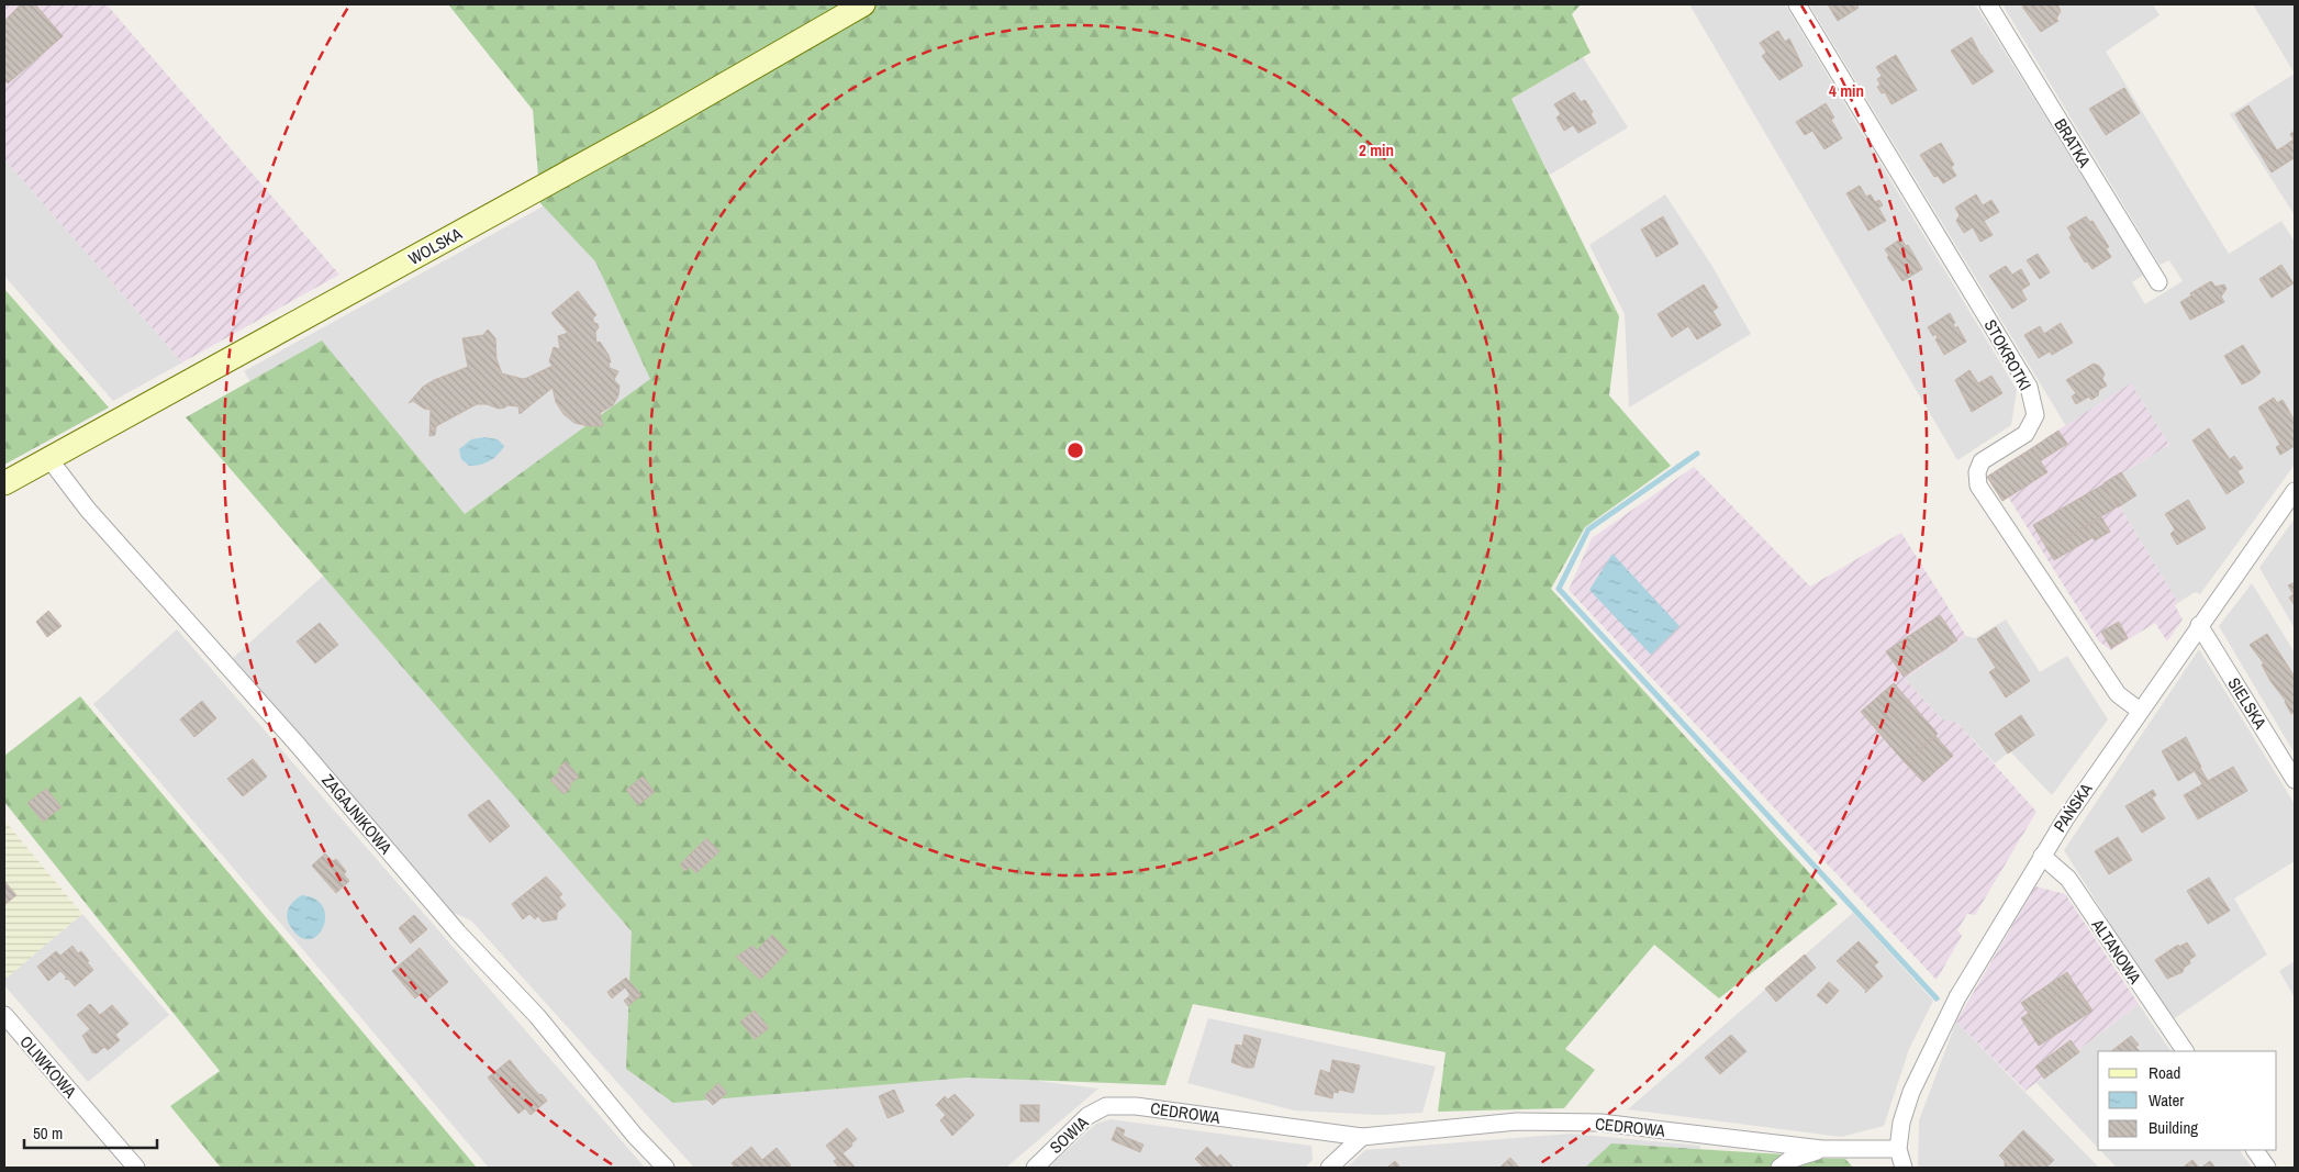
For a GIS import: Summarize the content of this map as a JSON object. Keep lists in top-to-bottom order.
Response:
{
  "streets": {
    "street": [
      "BRATKA",
      "WOLSKA",
      "STOKROTKI",
      "SIELSKA",
      "PAŃSKA",
      "ZAGAJNIKOWA",
      "ALTANOWA",
      "OLIWKOWA",
      "CEDROWA",
      "SOWIA"
    ]
  },
  "crossings": [
    ["WOLSKA", "ZAGAJNIKOWA"],
    ["STOKROTKI", "PAŃSKA"],
    ["SIELSKA", "PAŃSKA"],
    ["PAŃSKA", "ALTANOWA"],
    ["PAŃSKA", "CEDROWA"],
    ["CEDROWA", "SOWIA"]
  ],
  "legend": ["Road", "Water", "Building"],
  "scale_bar": "50 m",
  "rings": ["4 min", "2 min"]
}
